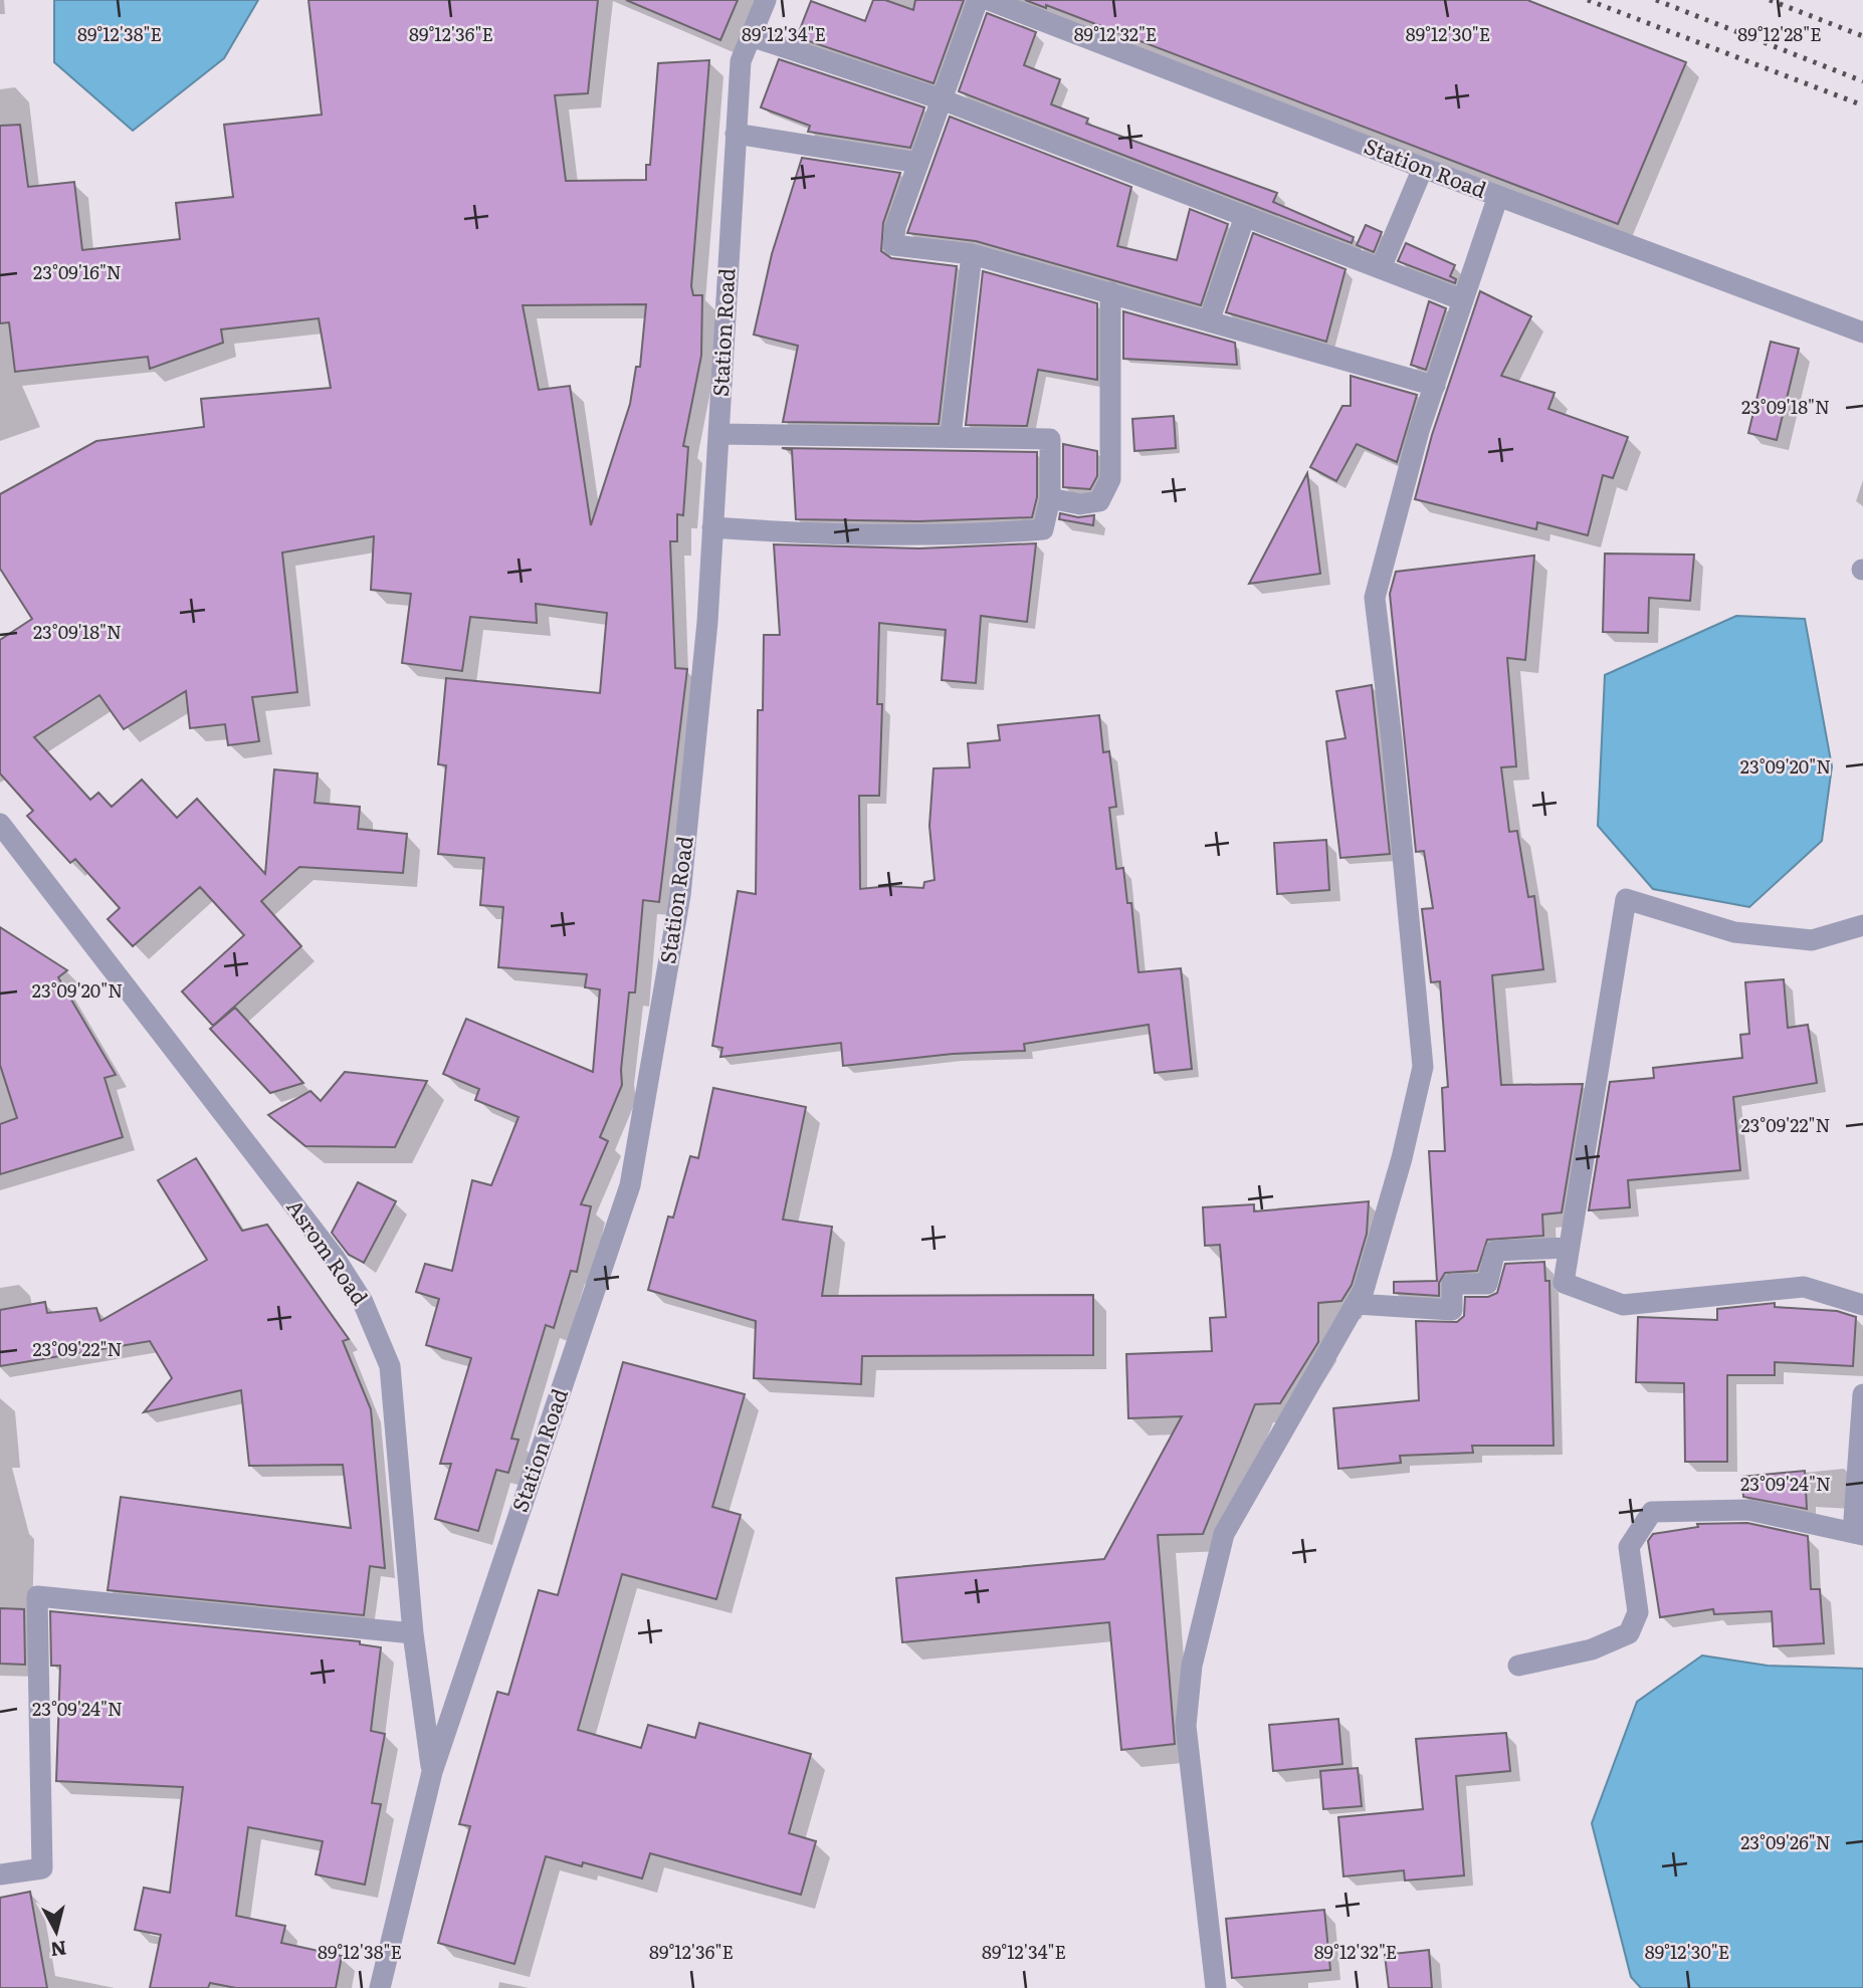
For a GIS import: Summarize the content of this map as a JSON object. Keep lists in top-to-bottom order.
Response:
{
  "streets": {
    "street": ["Station Road", "Asrom Road"]
  },
  "crossings": [
    ["Station Road", "Asrom Road"]
  ],
  "north": "bottom",
  "coordinates": [
    "89°12'38\"E",
    "89°12'36\"E",
    "89°12'34\"E",
    "89°12'32\"E",
    "89°12'30\"E",
    "89°12'28\"E",
    "23°09'16\"N",
    "23°09'18\"N",
    "23°09'20\"N",
    "23°09'22\"N",
    "23°09'24\"N",
    "23°09'26\"N"
  ]
}
